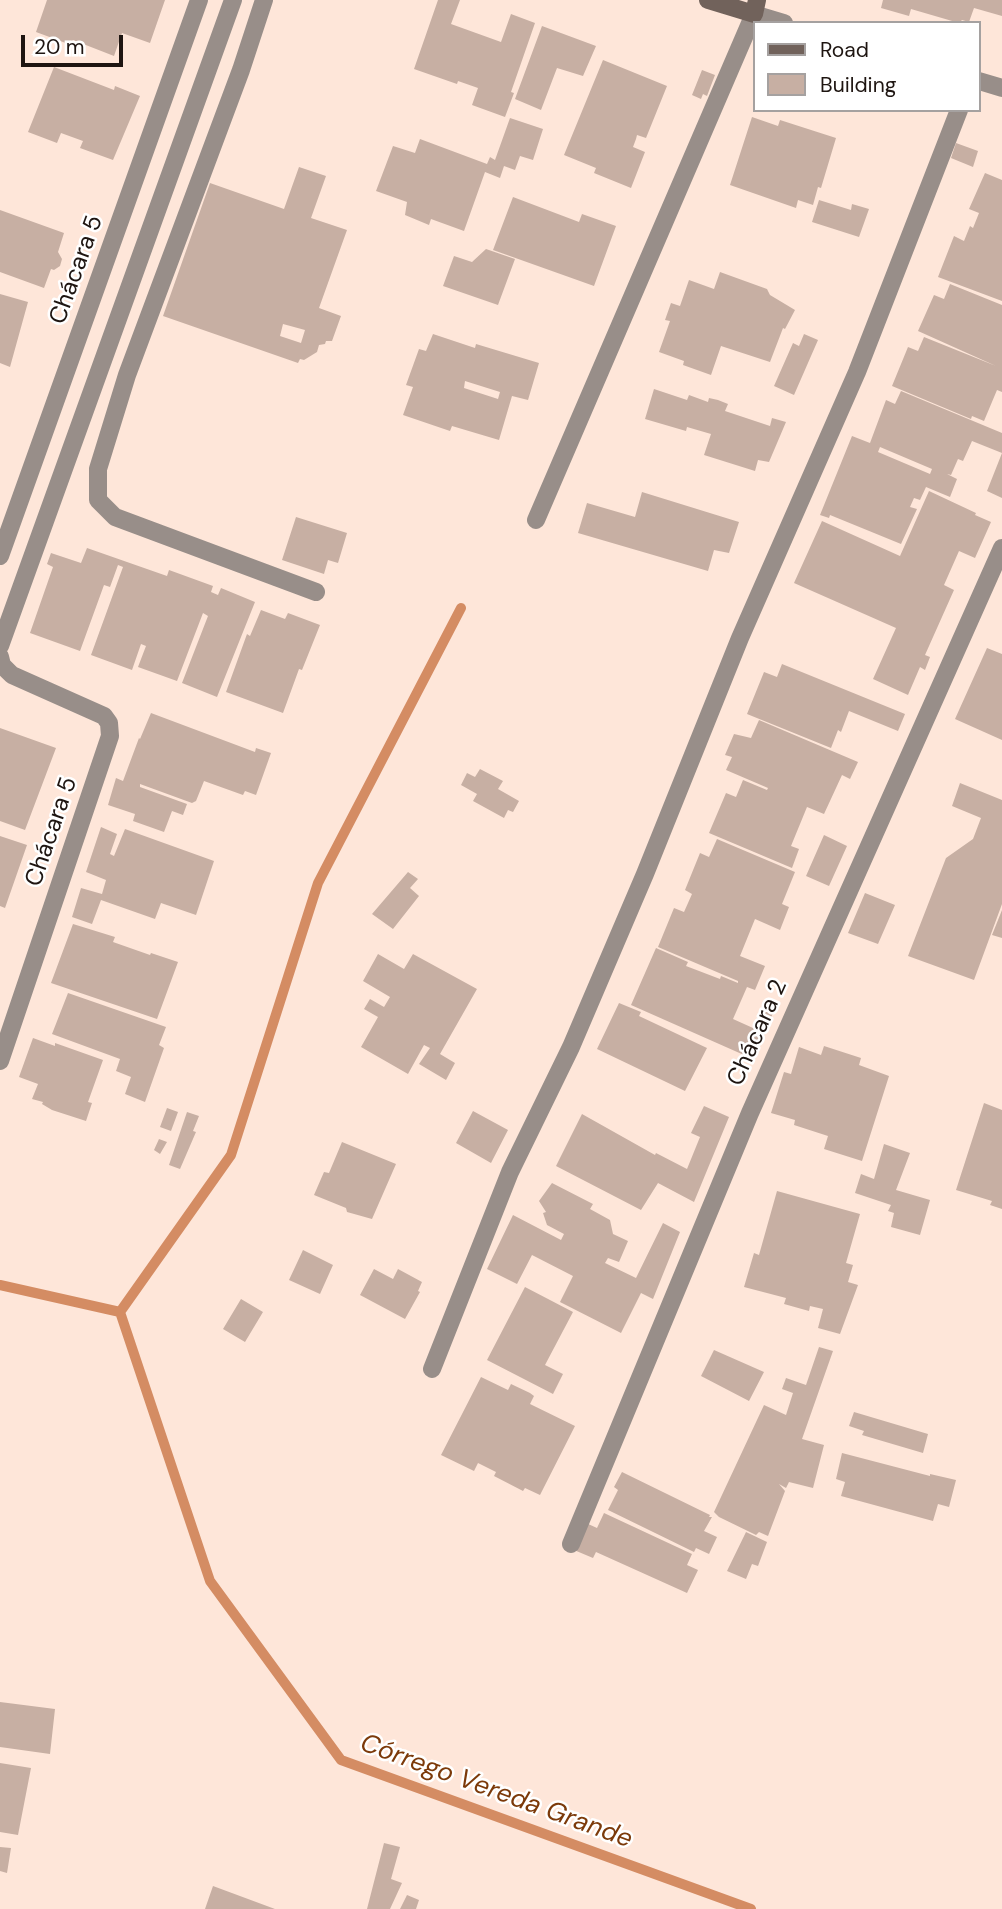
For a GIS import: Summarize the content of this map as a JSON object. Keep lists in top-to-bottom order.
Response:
{
  "streets": {
    "street": ["Chácara 5", "Chácara 2"]
  },
  "water": ["Córrego Vereda Grande"],
  "legend": ["Road", "Building"],
  "scale_bar": "20 m"
}
